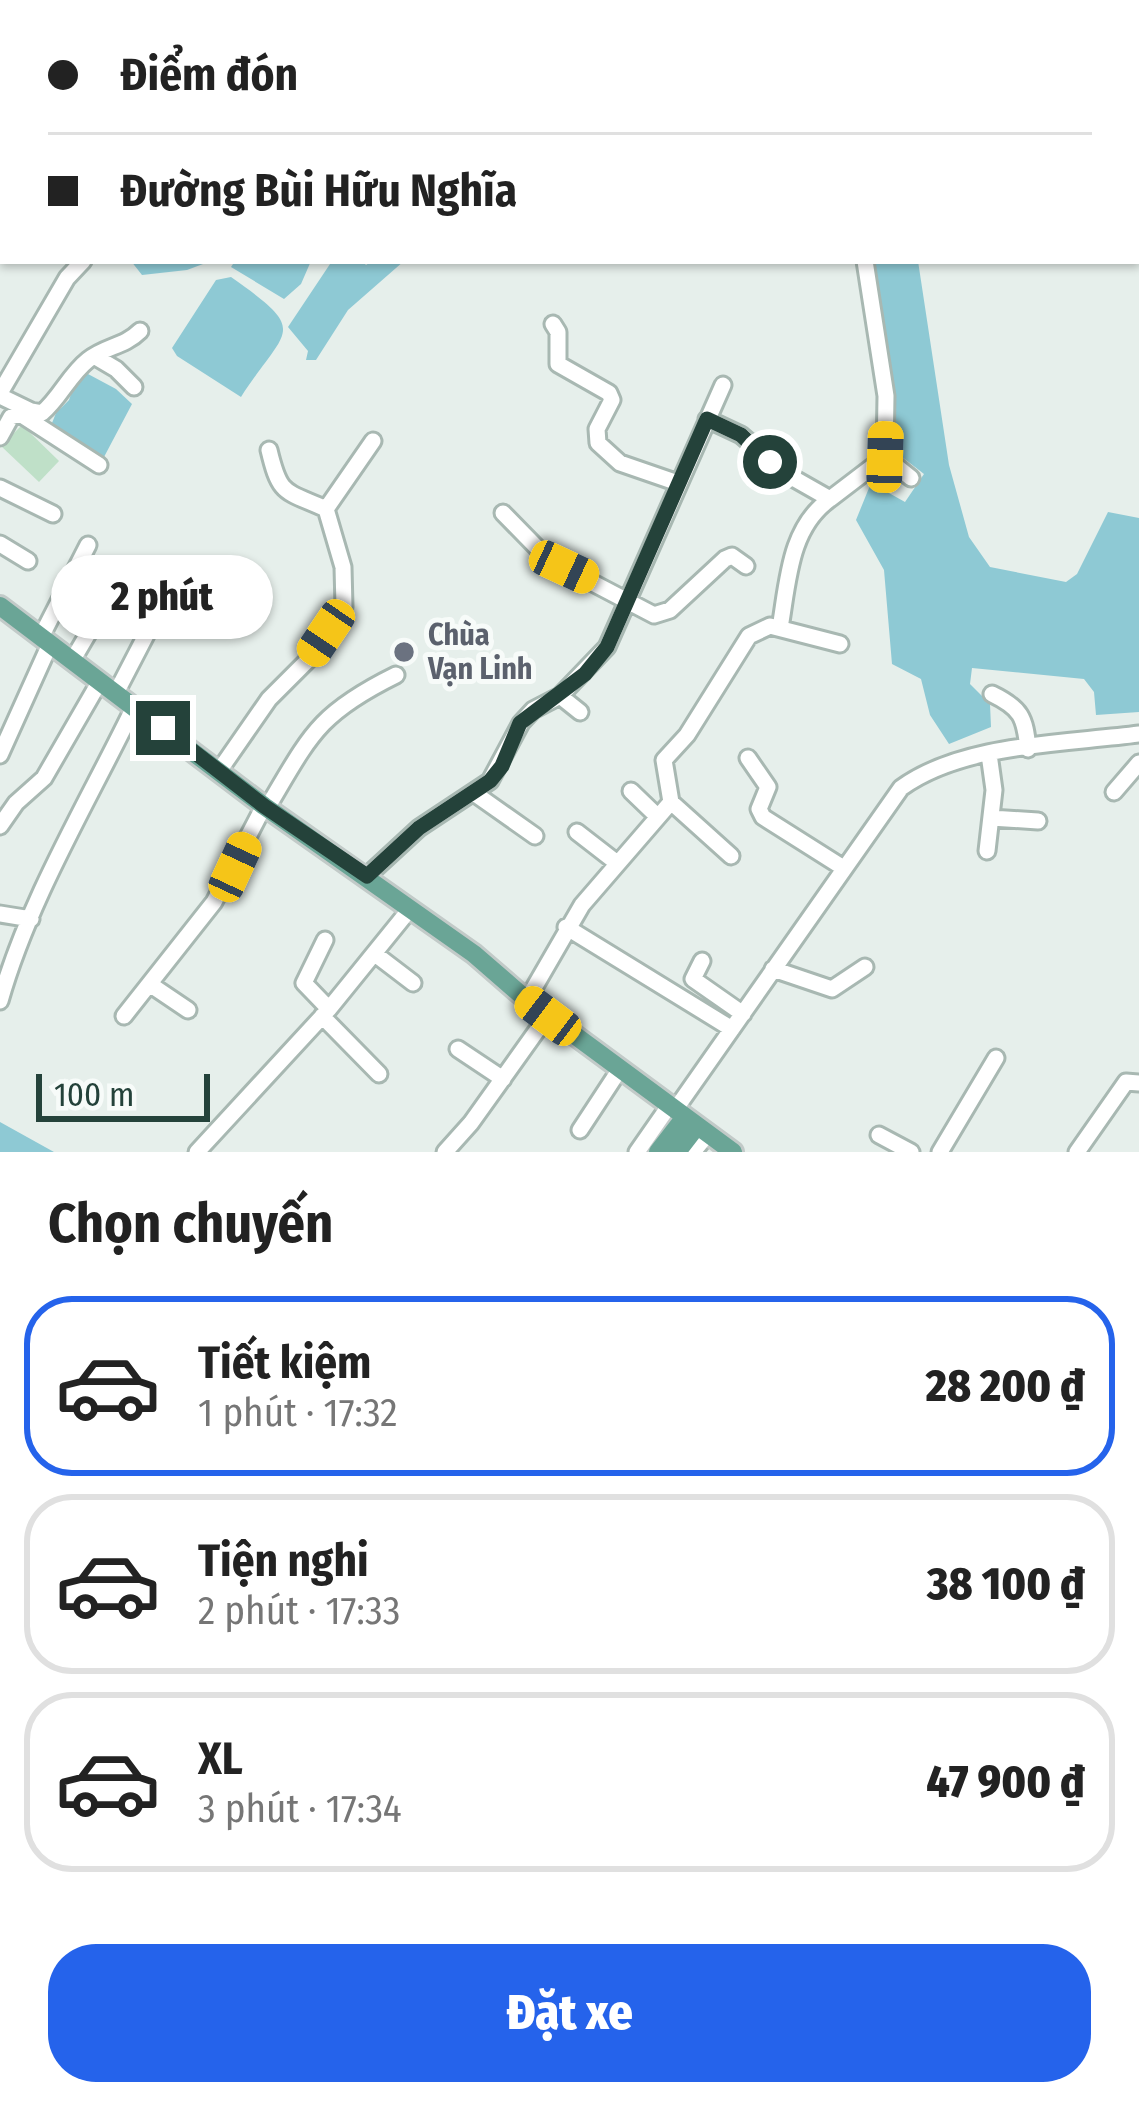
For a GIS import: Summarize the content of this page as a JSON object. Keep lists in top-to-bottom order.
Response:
{
  "places": ["Chùa Vạn Linh"],
  "scale_bar": "100 m",
  "page": {
    "banner": ["Điểm đón", "Đường Bùi Hữu Nghĩa"],
    "bubble": "2 phút",
    "scale": "100 m",
    "heading": "Chọn chuyến",
    "list": [
      {
        "name": "Tiết kiệm",
        "note": "1 phút · 17:32",
        "value": "28 200 ₫"
      },
      {
        "name": "Tiện nghi",
        "note": "2 phút · 17:33",
        "value": "38 100 ₫"
      },
      {
        "name": "XL",
        "note": "3 phút · 17:34",
        "value": "47 900 ₫"
      }
    ],
    "buttons": "Đặt xe"
  }
}
